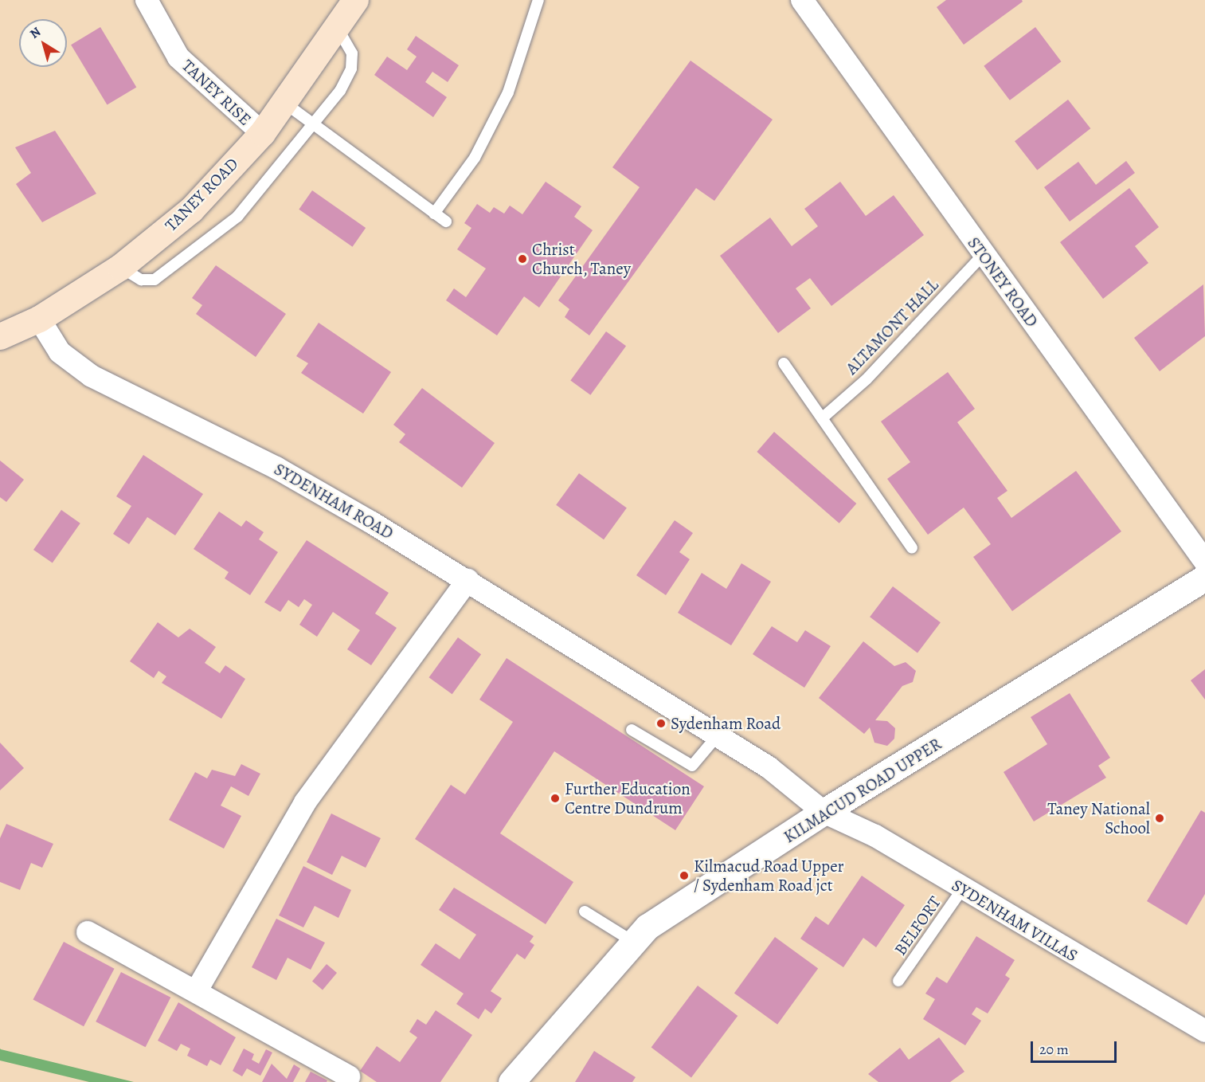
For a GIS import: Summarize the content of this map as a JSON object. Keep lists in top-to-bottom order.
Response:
{
  "streets": {
    "main road": ["TANEY ROAD"],
    "street": [
      "TANEY RISE",
      "STONEY ROAD",
      "SYDENHAM ROAD",
      "KILMACUD ROAD UPPER",
      "SYDENHAM VILLAS"
    ],
    "lane": ["ALTAMONT HALL", "BELFORT"]
  },
  "crossings": [
    ["TANEY RISE", "TANEY ROAD"],
    ["TANEY ROAD", "SYDENHAM ROAD"],
    ["STONEY ROAD", "ALTAMONT HALL"],
    ["SYDENHAM ROAD", "KILMACUD ROAD UPPER"],
    ["SYDENHAM ROAD", "SYDENHAM VILLAS"],
    ["KILMACUD ROAD UPPER", "SYDENHAM VILLAS"],
    ["SYDENHAM VILLAS", "BELFORT"]
  ],
  "places": [
    "Christ Church, Taney",
    "Sydenham Road",
    "Further Education Centre Dundrum",
    "Taney National School",
    "Kilmacud Road Upper / Sydenham Road jct"
  ],
  "scale_bar": "20 m",
  "north": "top left"
}
